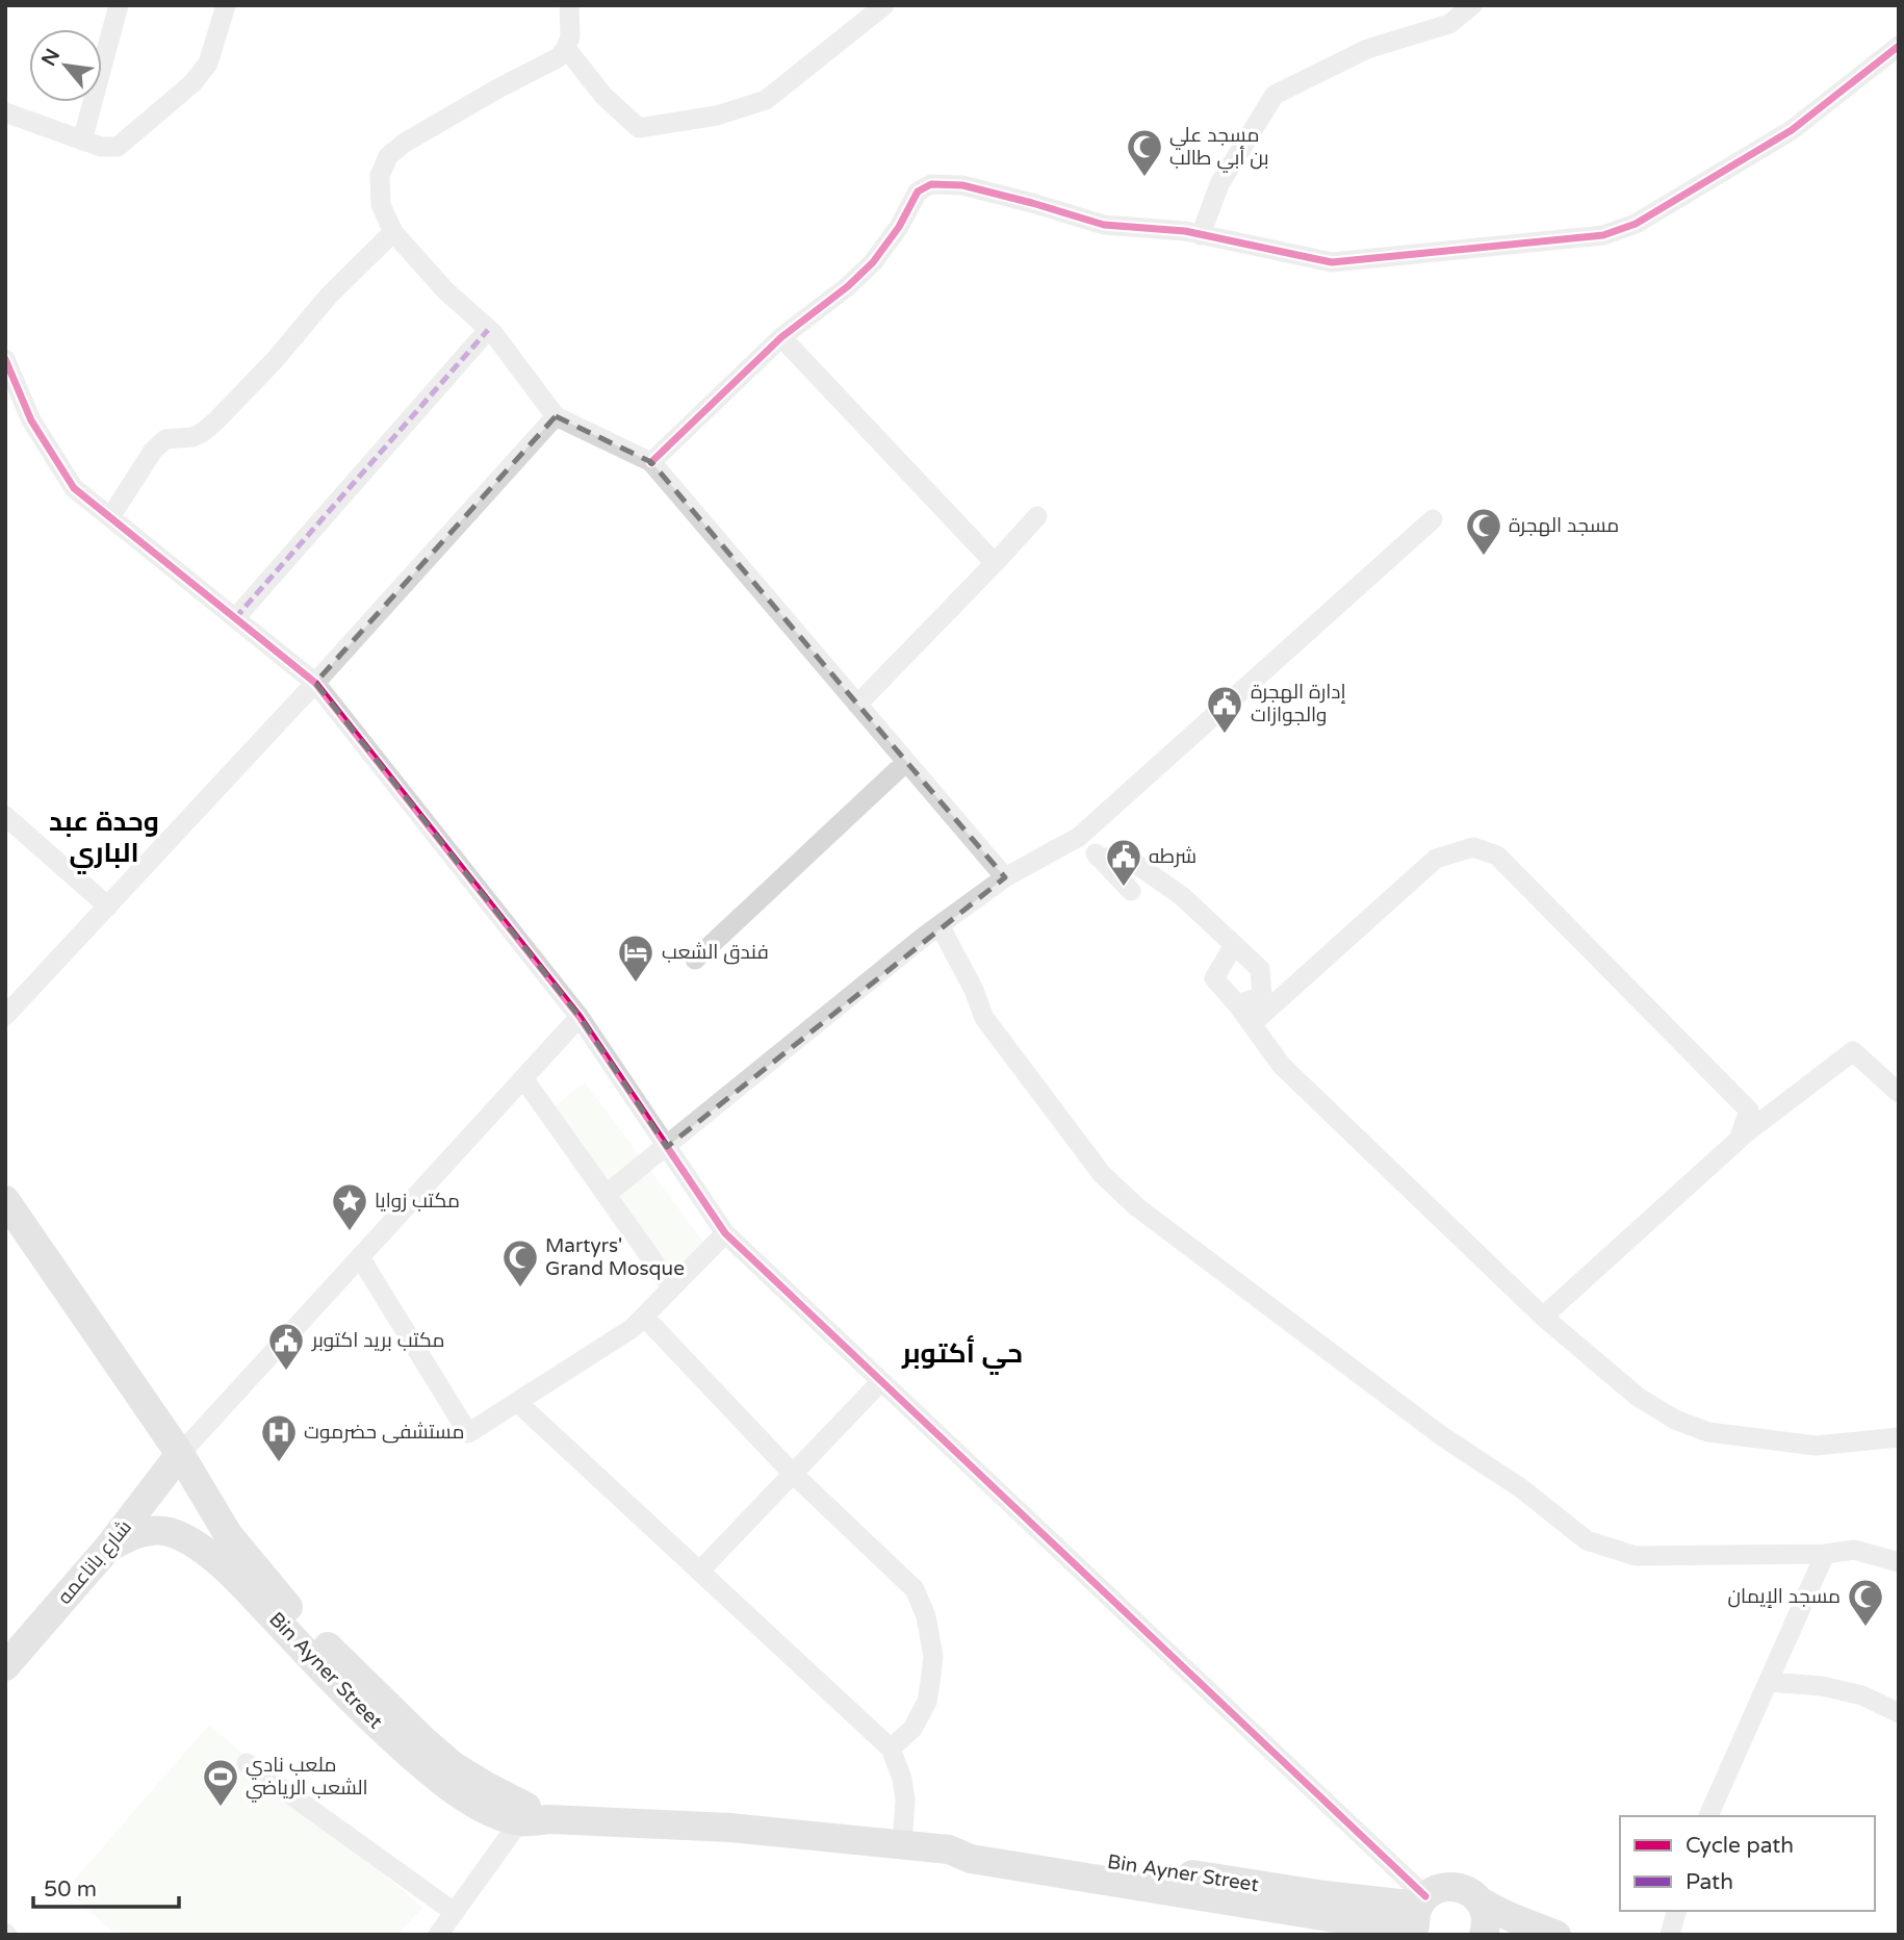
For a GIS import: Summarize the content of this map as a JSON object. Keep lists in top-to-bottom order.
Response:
{
  "streets": {
    "highway": ["شارع باناعمه", "Bin Ayner Street"]
  },
  "crossings": [
    ["شارع باناعمه", "Bin Ayner Street"]
  ],
  "districts": ["وحدة عبد الباري", "حي أكتوبر"],
  "places": {
    "mosque": [
      "مسجد علي بن أبي طالب",
      "مسجد الهجرة",
      "Martyrs' Grand Mosque",
      "مسجد الإيمان"
    ],
    "public building": ["إدارة الهجرة والجوازات", "شرطه", "مكتب بريد اكتوبر"],
    "hotel": ["فندق الشعب"],
    "place": ["مكتب زوايا"],
    "hospital": ["مستشفى حضرموت"],
    "sports": ["ملعب نادي الشعب الرياضي"]
  },
  "legend": ["Cycle path", "Path"],
  "scale_bar": "50 m",
  "north": "top left"
}
